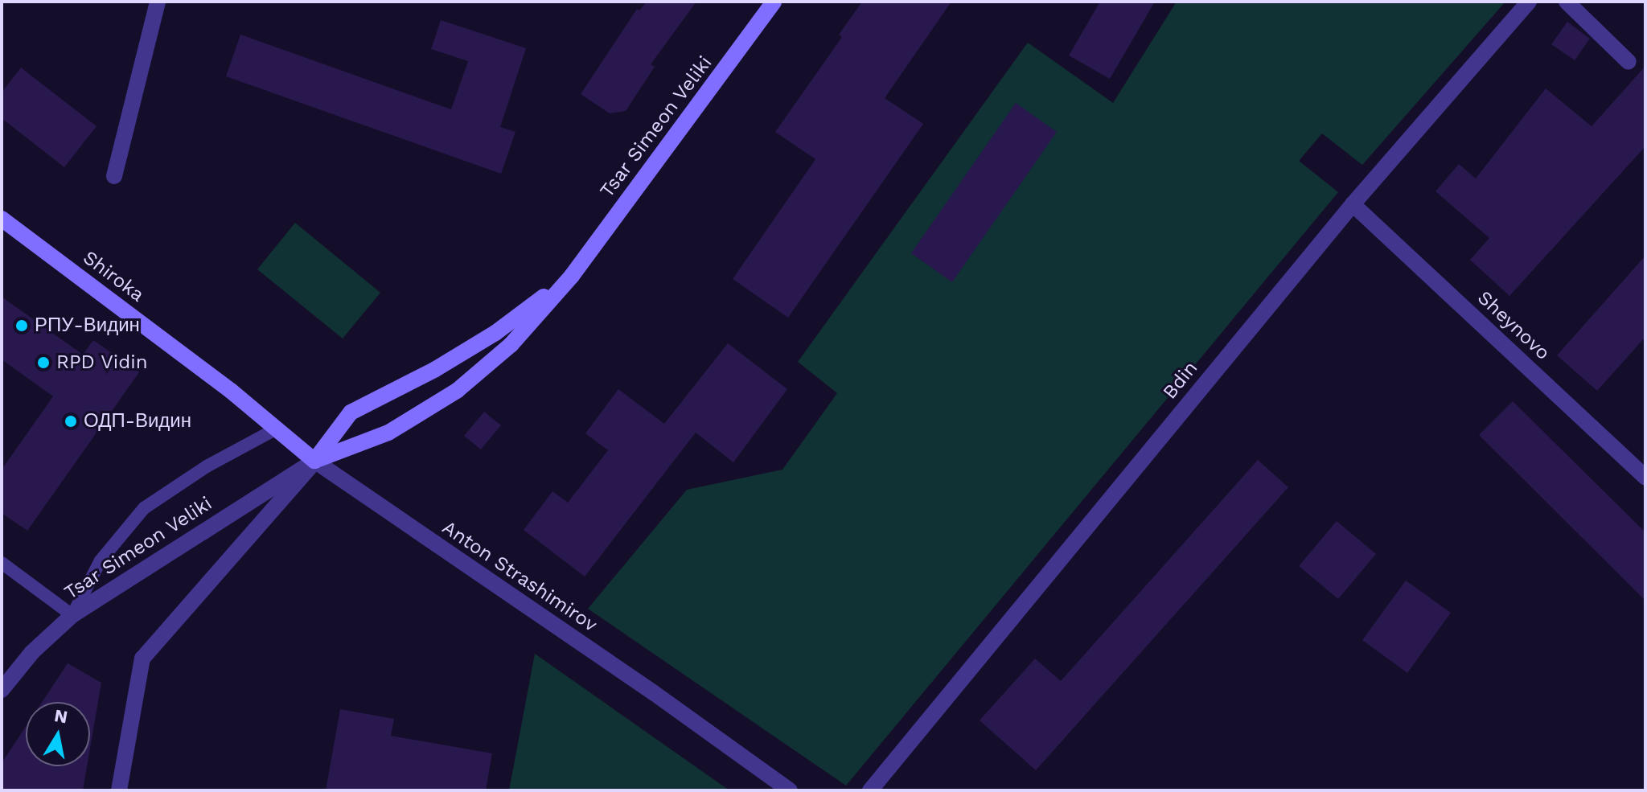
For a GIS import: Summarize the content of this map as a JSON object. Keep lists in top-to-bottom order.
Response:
{
  "streets": {
    "main road": ["Tsar Simeon Veliki", "Shiroka", "Anton Strashimirov"],
    "street": ["Sheynovo", "Bdin"]
  },
  "crossings": [
    ["Tsar Simeon Veliki", "Anton Strashimirov"],
    ["Shiroka", "Anton Strashimirov"],
    ["Sheynovo", "Bdin"]
  ],
  "places": ["РПУ-Видин", "RPD Vidin", "ОДП-Видин"],
  "north": "top"
}
